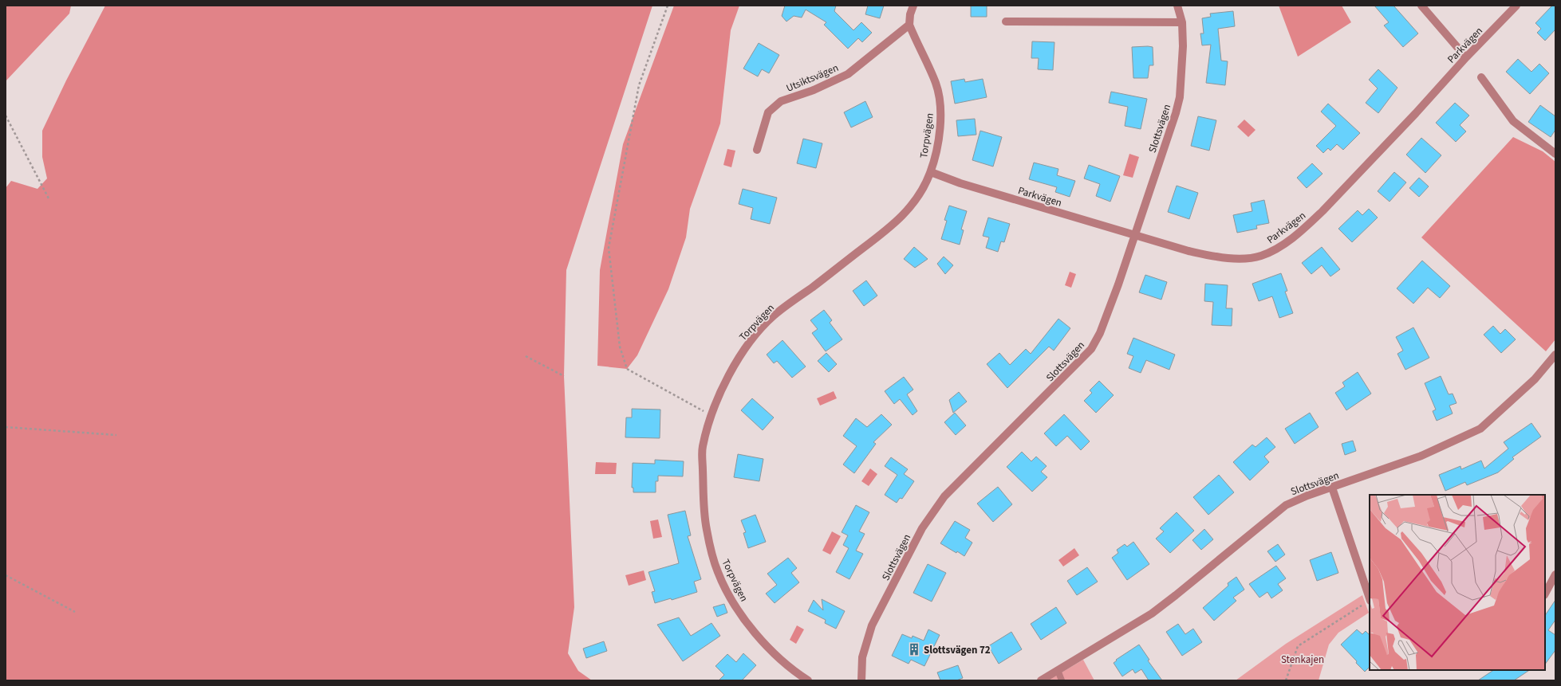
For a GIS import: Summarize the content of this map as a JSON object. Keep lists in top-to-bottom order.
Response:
{
  "streets": {
    "street": [
      "Parkvägen",
      "Utsiktsvägen",
      "Slottsvägen",
      "Torpvägen"
    ]
  },
  "crossings": [
    ["Parkvägen", "Slottsvägen"],
    ["Parkvägen", "Torpvägen"],
    ["Utsiktsvägen", "Torpvägen"]
  ],
  "parks": ["Stenkajen"],
  "places": {
    "building": ["Slottsvägen 72"]
  }
}
